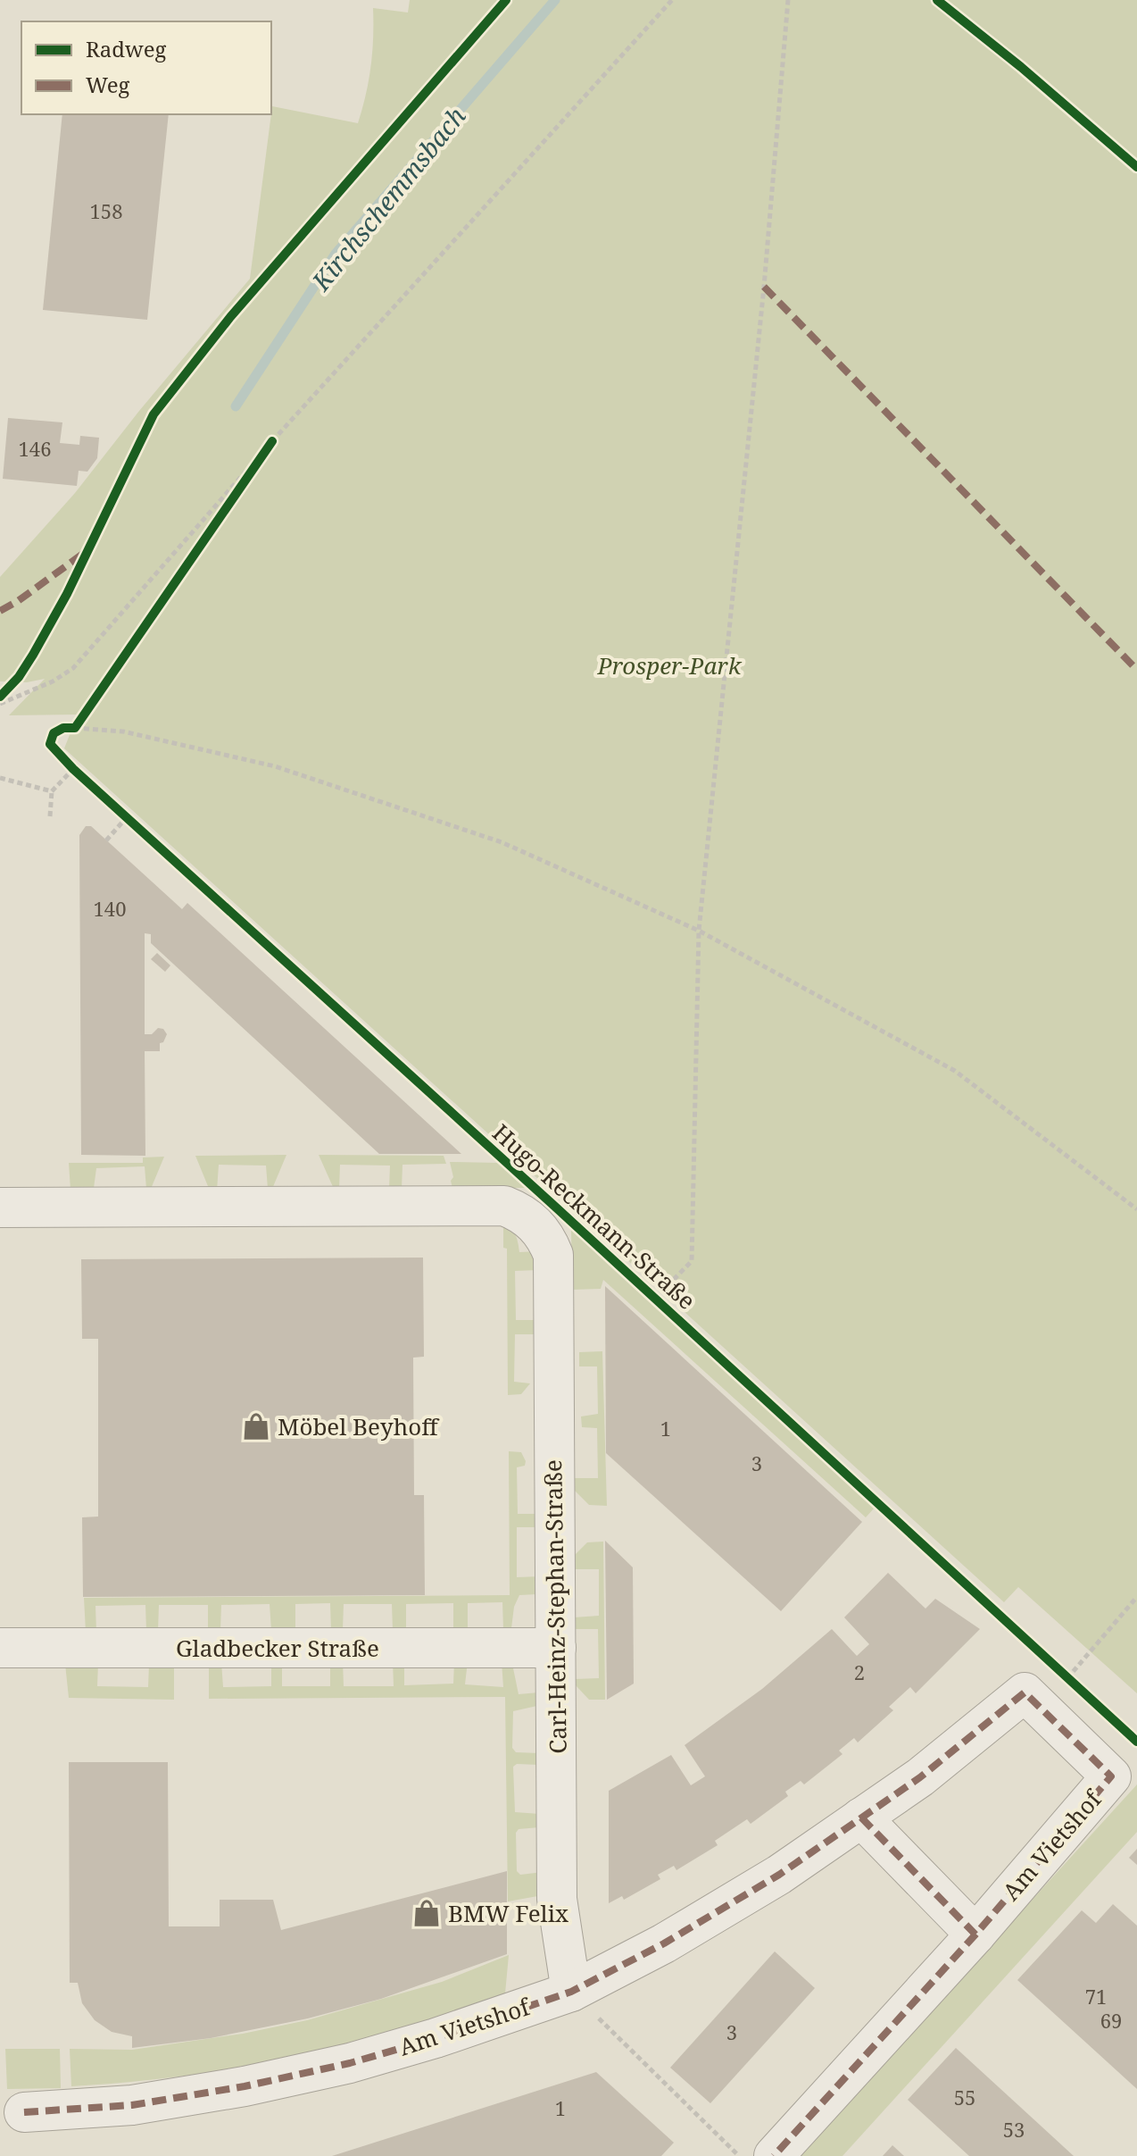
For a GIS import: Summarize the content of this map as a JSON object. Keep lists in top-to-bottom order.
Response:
{
  "streets": {
    "street": ["Carl-Heinz-Stephan-Straße", "Gladbecker Straße", "Am Vietshof"],
    "cycle path": ["Hugo-Reckmann-Straße"]
  },
  "crossings": [
    ["Carl-Heinz-Stephan-Straße", "Gladbecker Straße"],
    ["Carl-Heinz-Stephan-Straße", "Am Vietshof"]
  ],
  "water": ["Kirchschemmsbach"],
  "parks": ["Prosper-Park"],
  "places": {
    "shop": ["Möbel Beyhoff", "BMW Felix"]
  },
  "house_numbers": [
    "158",
    "146",
    "140",
    "1",
    "3",
    "2",
    "71",
    "69",
    "3",
    "55",
    "1",
    "53"
  ],
  "legend": ["Radweg", "Weg"]
}
